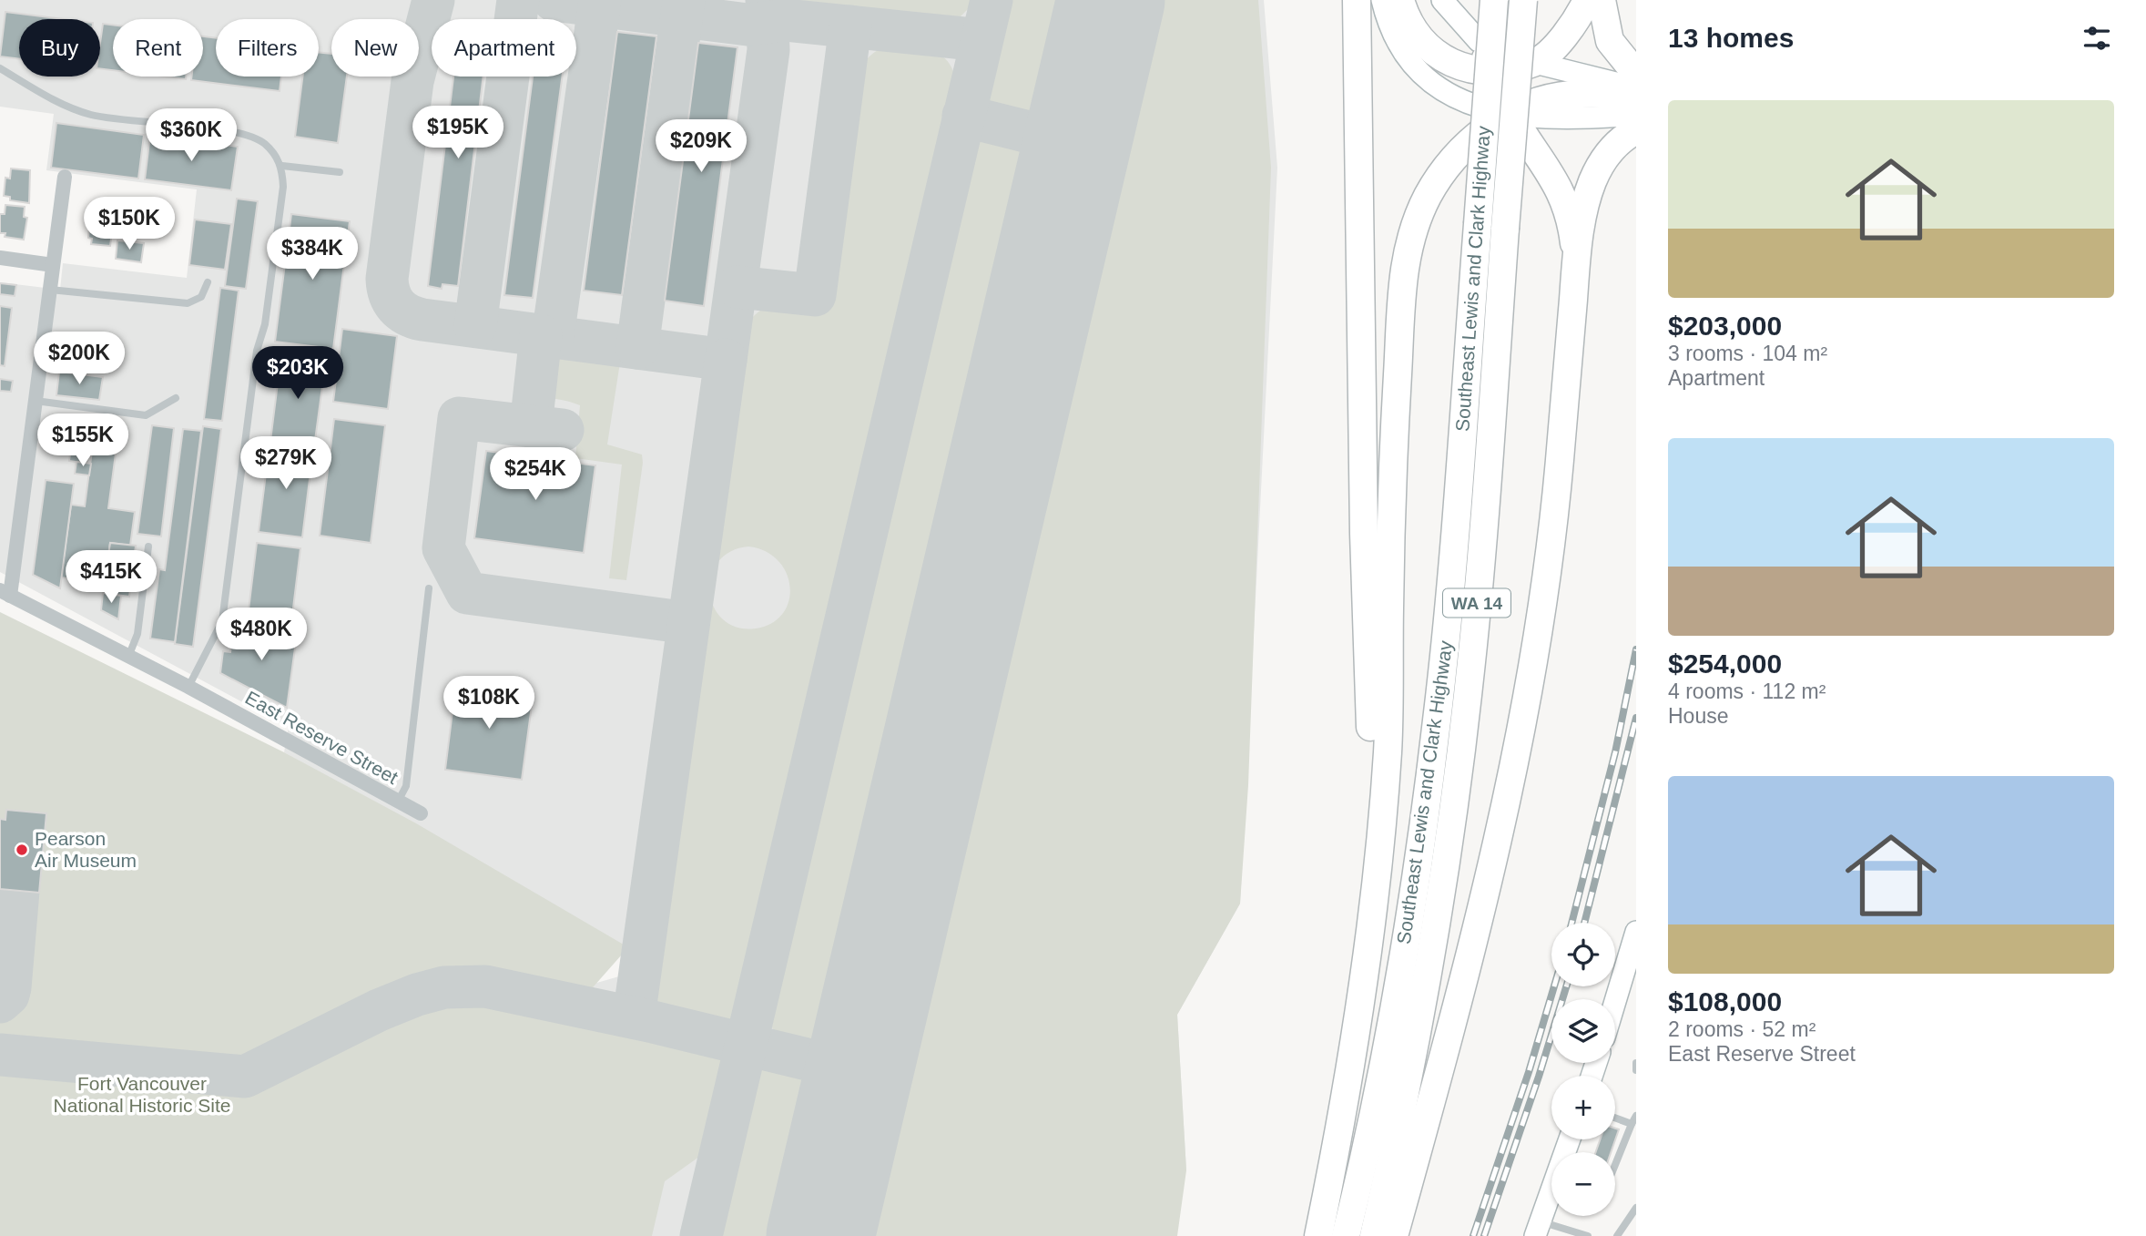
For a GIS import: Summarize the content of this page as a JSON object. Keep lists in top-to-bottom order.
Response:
{
  "streets": {
    "highway": ["Southeast Lewis and Clark Highway", "WA 14"],
    "street": ["East Reserve Street"]
  },
  "parks": ["Fort Vancouver National Historic Site"],
  "places": ["Pearson Air Museum"],
  "page": {
    "heading": "13 homes",
    "chip": [
      "Buy",
      "Rent",
      "Filters",
      "New",
      "Apartment"
    ],
    "list": [
      {
        "name": "$203,000",
        "note": "3 rooms · 104 m² · Apartment"
      },
      {
        "name": "$254,000",
        "note": "4 rooms · 112 m² · House"
      },
      {
        "name": "$108,000",
        "note": "2 rooms · 52 m² · East Reserve Street"
      }
    ],
    "price": [
      "$195K",
      "$360K",
      "$209K",
      "$150K",
      "$384K",
      "$200K",
      "$203K",
      "$155K",
      "$279K",
      "$254K",
      "$415K",
      "$480K",
      "$108K"
    ],
    "map_buttons": ["+", "−"]
  }
}
